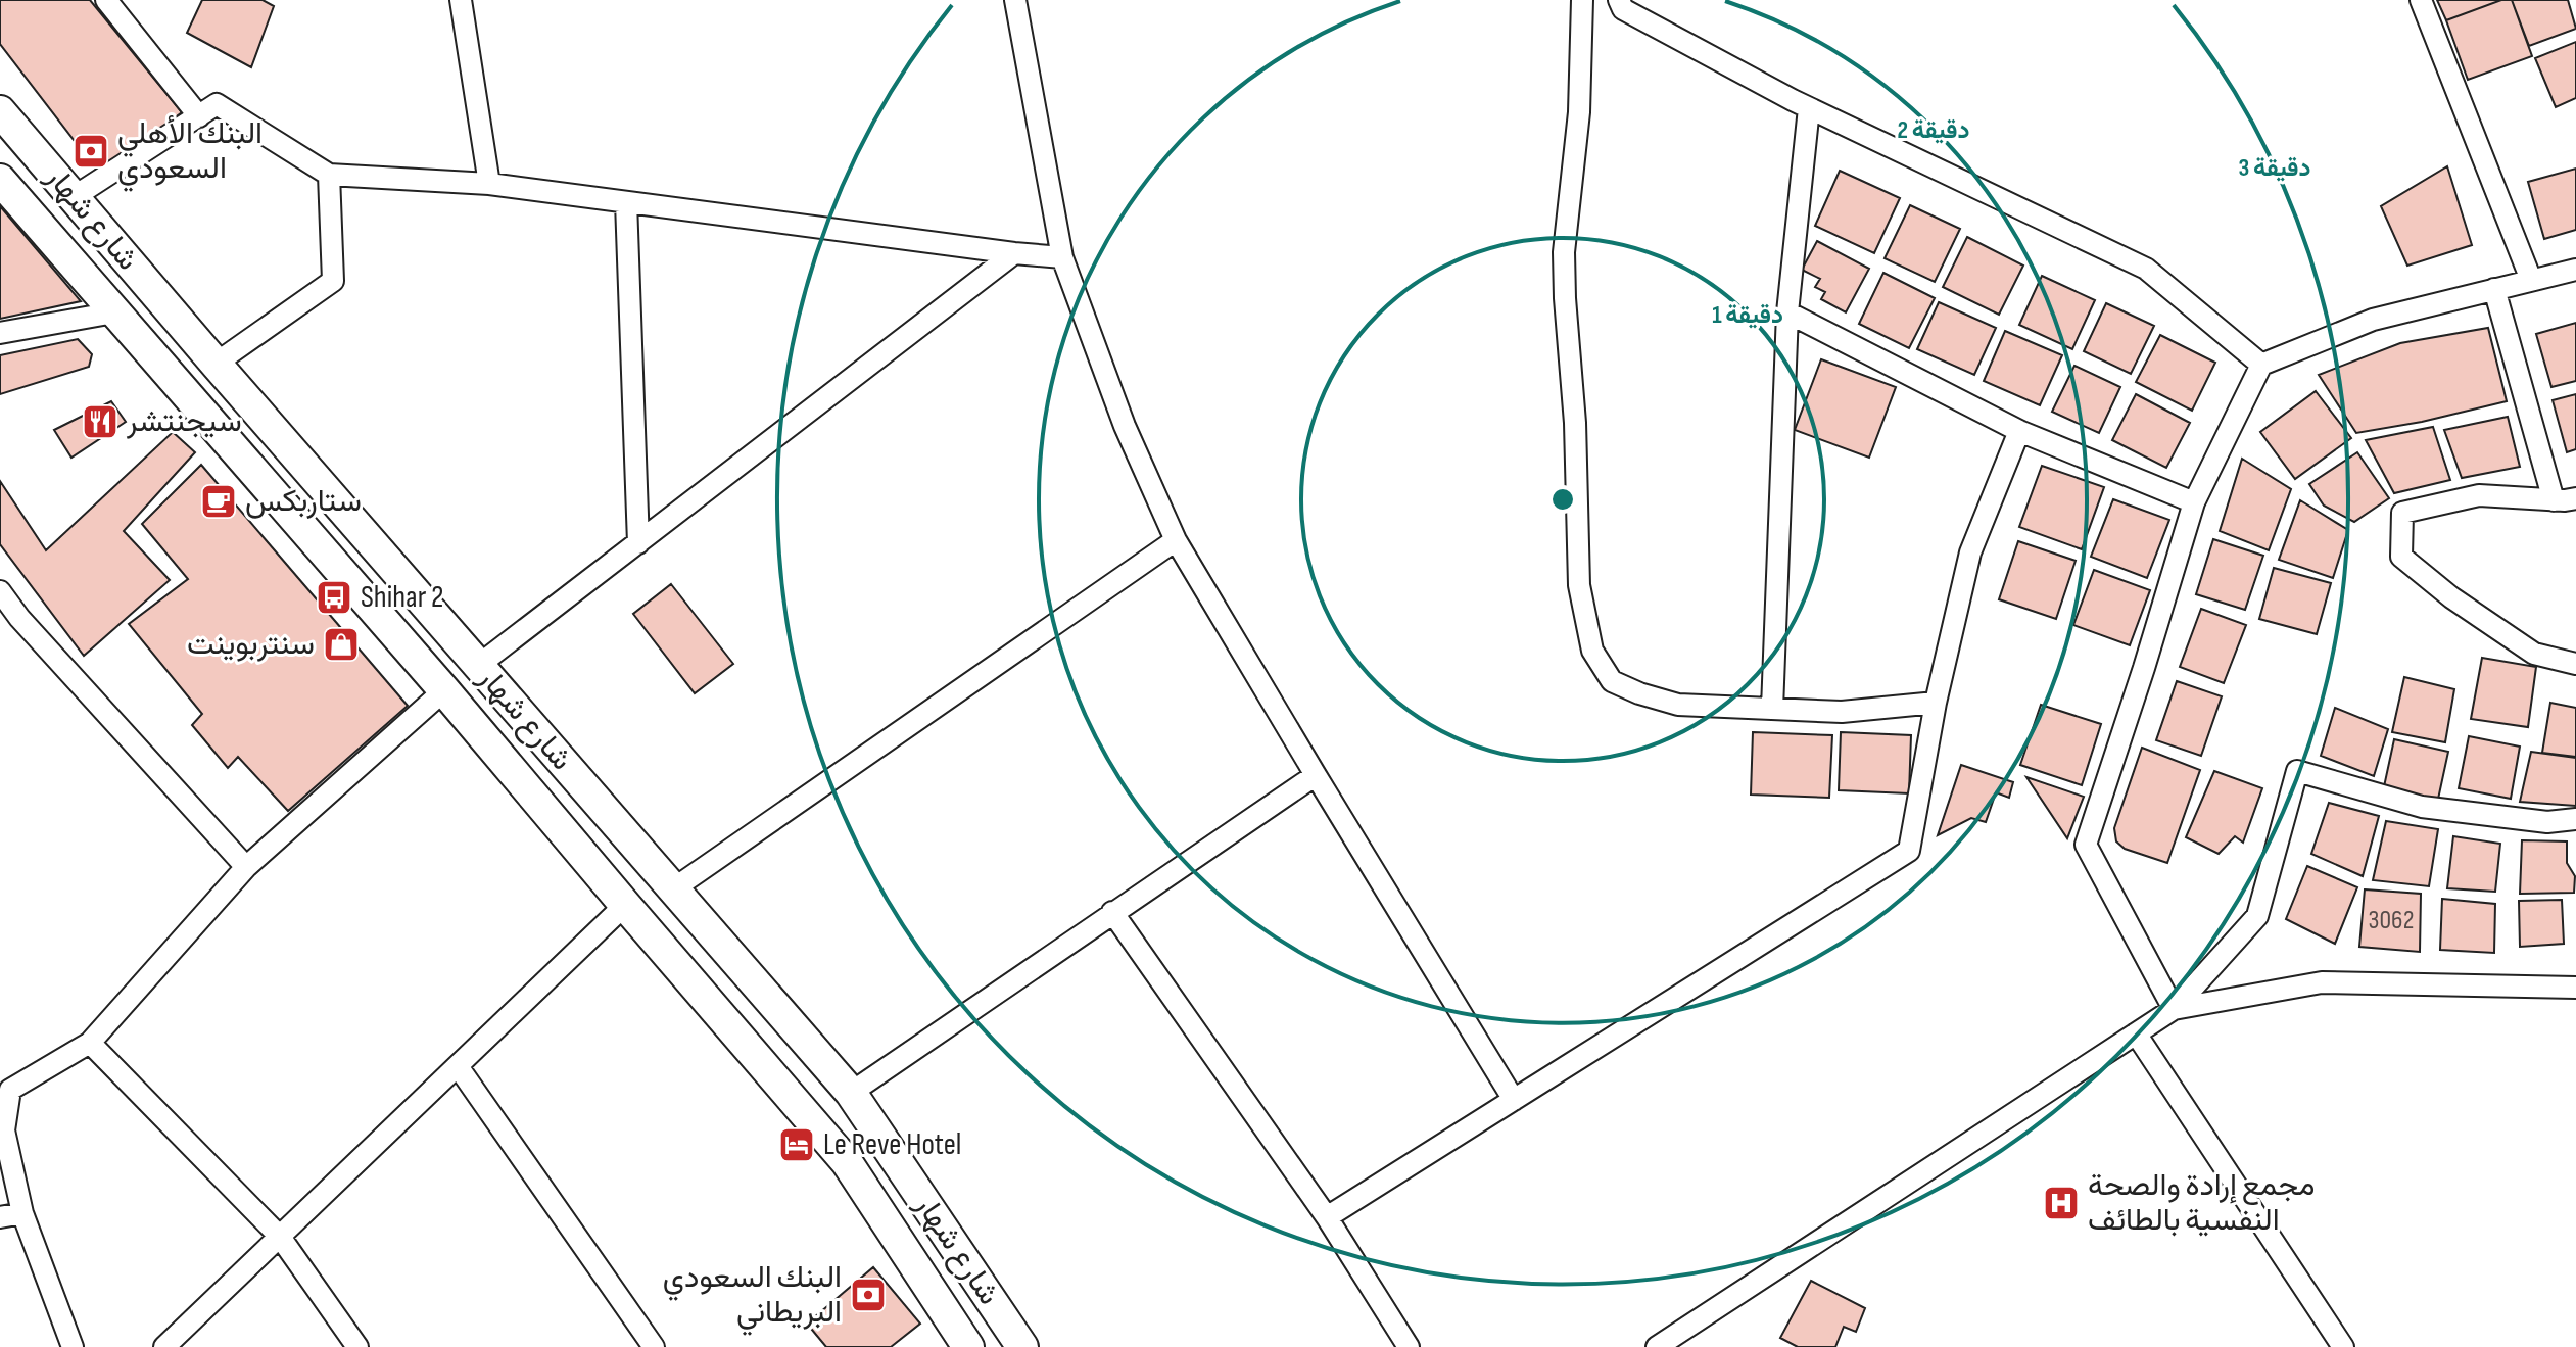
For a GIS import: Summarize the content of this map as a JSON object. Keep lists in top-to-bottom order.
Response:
{
  "streets": {
    "main road": ["شارع شهار"]
  },
  "places": {
    "bank": ["البنك الأهلي السعودي", "البنك السعودي البريطاني"],
    "restaurant": ["سيجنتشر"],
    "cafe": ["ستاربكس"],
    "bus stop": ["Shihar 2"],
    "shop": ["سنتربوينت"],
    "hotel": ["Le Reve Hotel"],
    "hospital": ["مجمع إرادة والصحة النفسية بالطائف"]
  },
  "house_numbers": ["3062"],
  "rings": ["2 دقيقة", "3 دقيقة", "1 دقيقة"]
}
